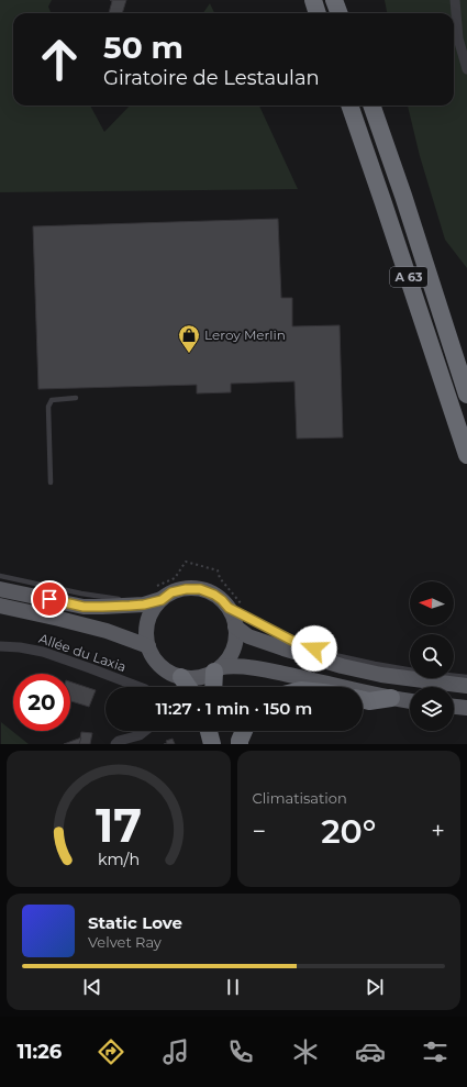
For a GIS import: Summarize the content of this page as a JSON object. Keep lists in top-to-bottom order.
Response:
{
  "streets": {
    "highway": ["A 63"],
    "street": ["Allée du Laxia"]
  },
  "places": {
    "shop": ["Leroy Merlin"]
  },
  "north": "left",
  "page": {
    "turn": ["50 m", "Giratoire de Lestaulan"],
    "limit": "20",
    "trip": "11:27 · 1 min · 150 m",
    "tile": "Climatisation",
    "heat": ["−", "20°", "+"],
    "song": ["Static Love", "Velvet Ray"],
    "tabs": "11:26",
    "gauge": ["17", "km/h"]
  }
}
